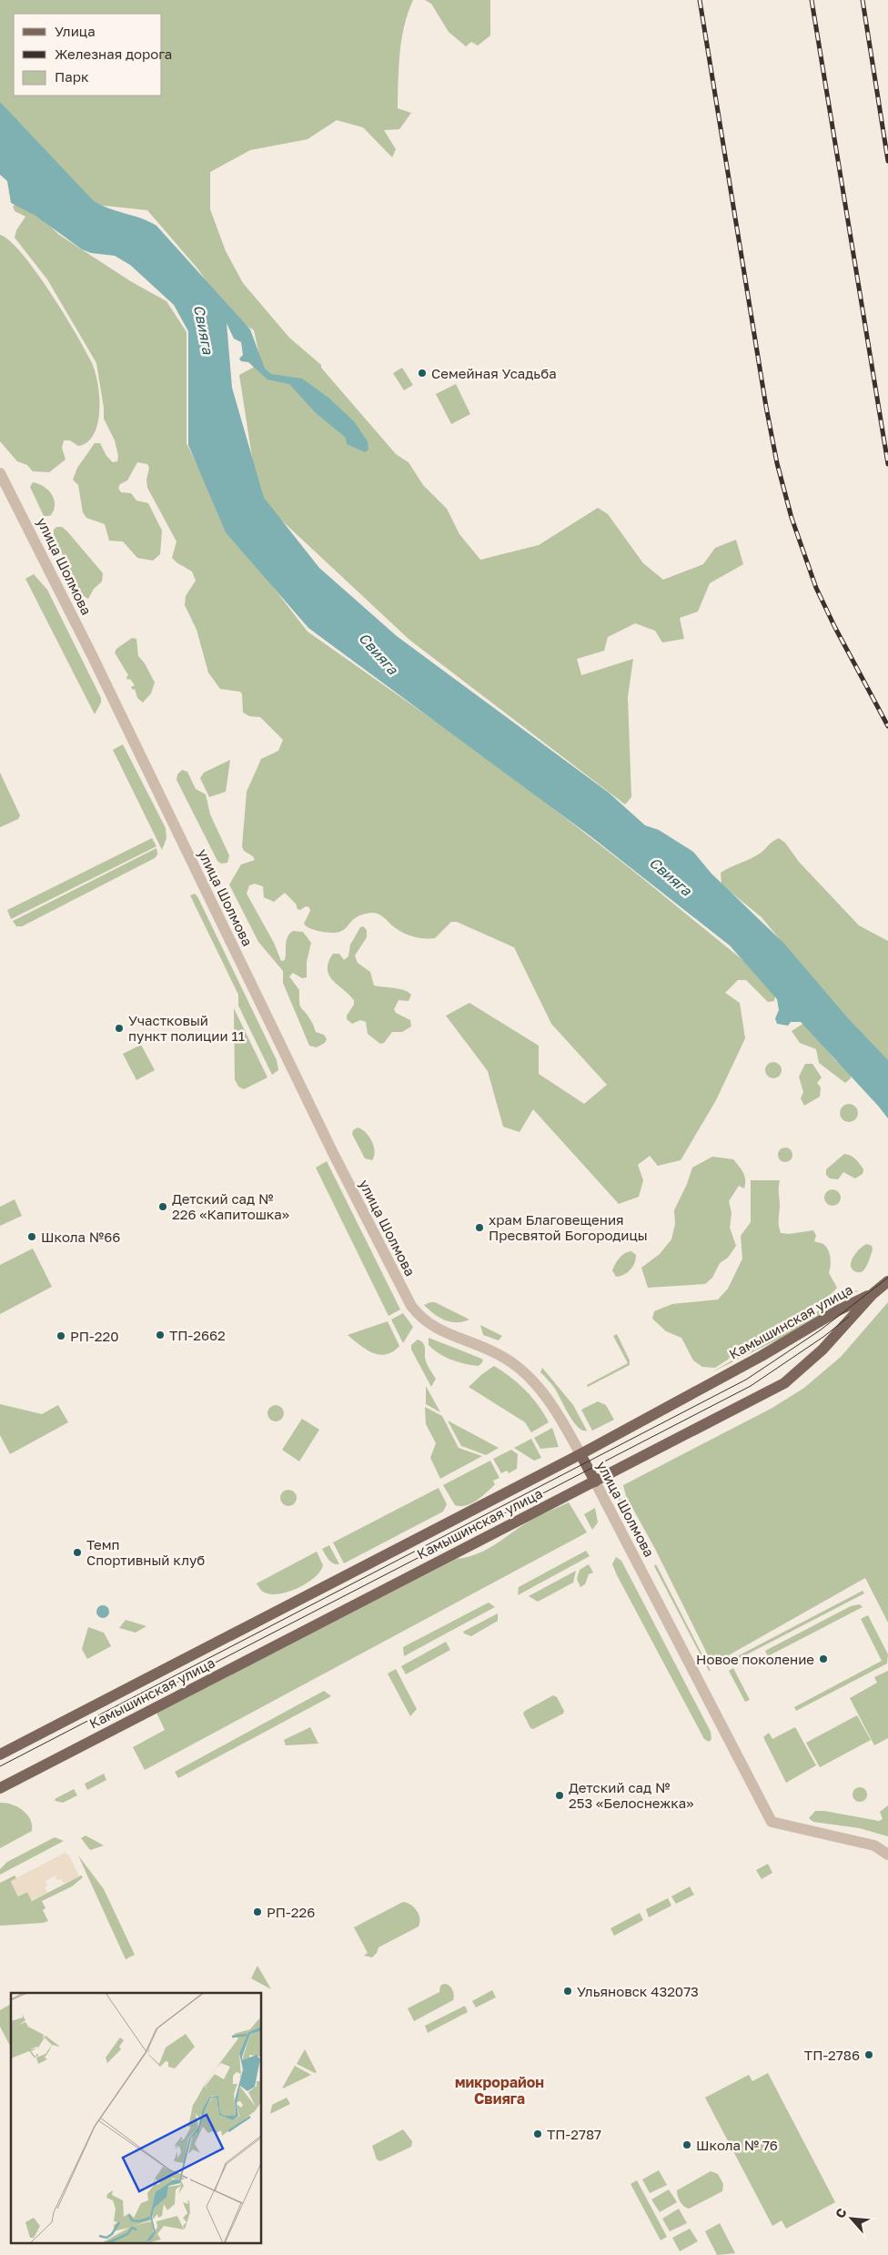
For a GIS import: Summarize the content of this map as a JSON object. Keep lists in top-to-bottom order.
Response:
{
  "streets": {
    "main road": ["улица Шолмова", "Камышинская улица"]
  },
  "crossings": [
    ["улица Шолмова", "Камышинская улица"]
  ],
  "districts": ["микрорайон Свияга"],
  "water": ["Свияга"],
  "places": [
    "Семейная Усадьба",
    "Участковый пункт полиции 11",
    "Детский сад № 226 «Капитошка»",
    "храм Благовещения Пресвятой Богородицы",
    "Школа №66",
    "ТП-2662",
    "РП-220",
    "Темп Спортивный клуб",
    "Новое поколение",
    "Детский сад № 253 «Белоснежка»",
    "РП-226",
    "Ульяновск 432073",
    "ТП-2786",
    "ТП-2787",
    "Школа № 76"
  ],
  "legend": ["Улица", "Железная дорога", "Парк"],
  "north": "top left"
}
